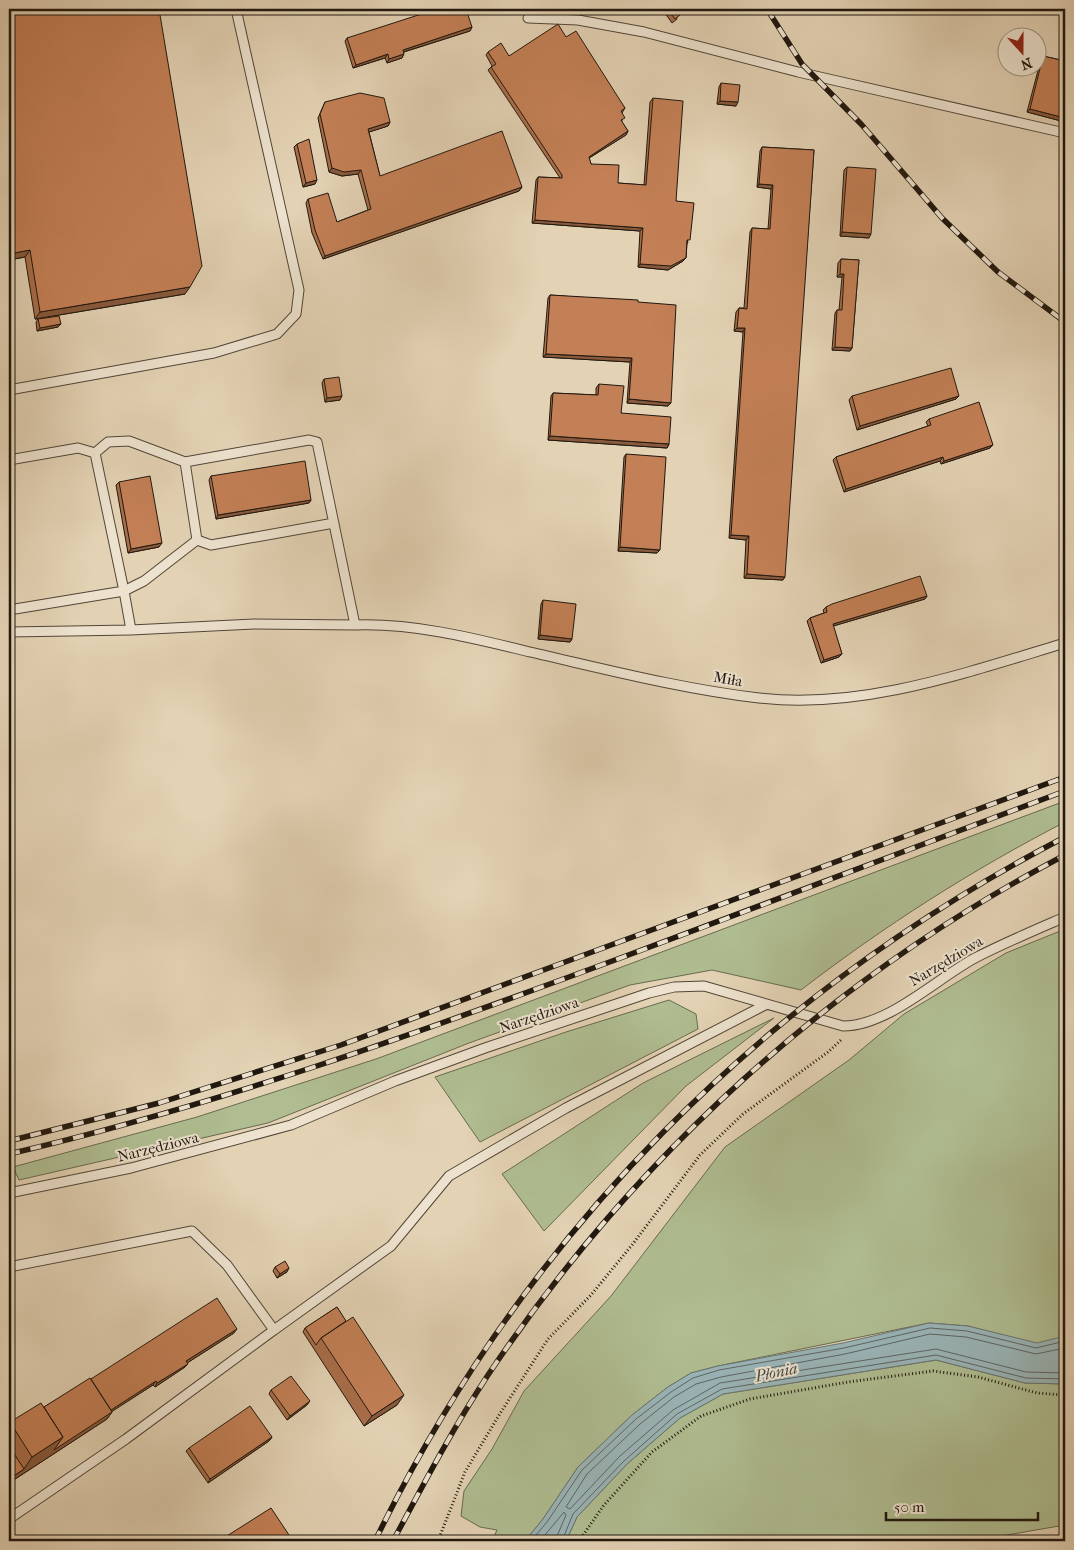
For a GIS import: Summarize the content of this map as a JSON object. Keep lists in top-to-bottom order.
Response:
{
  "streets": {
    "lane": ["Miła", "Narzędziowa"]
  },
  "water": ["Płonia"],
  "scale_bar": "50 m",
  "north": "bottom"
}
